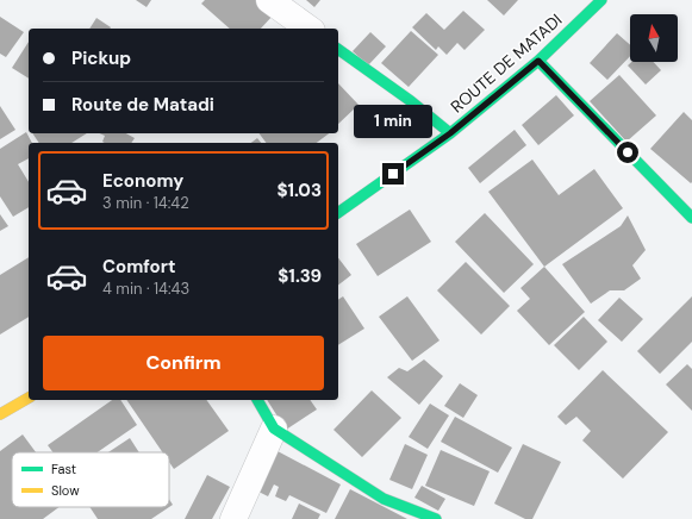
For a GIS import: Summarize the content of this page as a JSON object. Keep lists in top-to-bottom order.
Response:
{
  "streets": {
    "main road": ["ROUTE DE MATADI"]
  },
  "legend": ["Fast", "Slow"],
  "north": "top",
  "page": {
    "banner": ["Pickup", "Route de Matadi"],
    "bubble": "1 min",
    "list": [
      {
        "name": "Economy",
        "note": "3 min · 14:42",
        "value": "$1.03"
      },
      {
        "name": "Comfort",
        "note": "4 min · 14:43",
        "value": "$1.39"
      }
    ],
    "buttons": "Confirm"
  }
}
